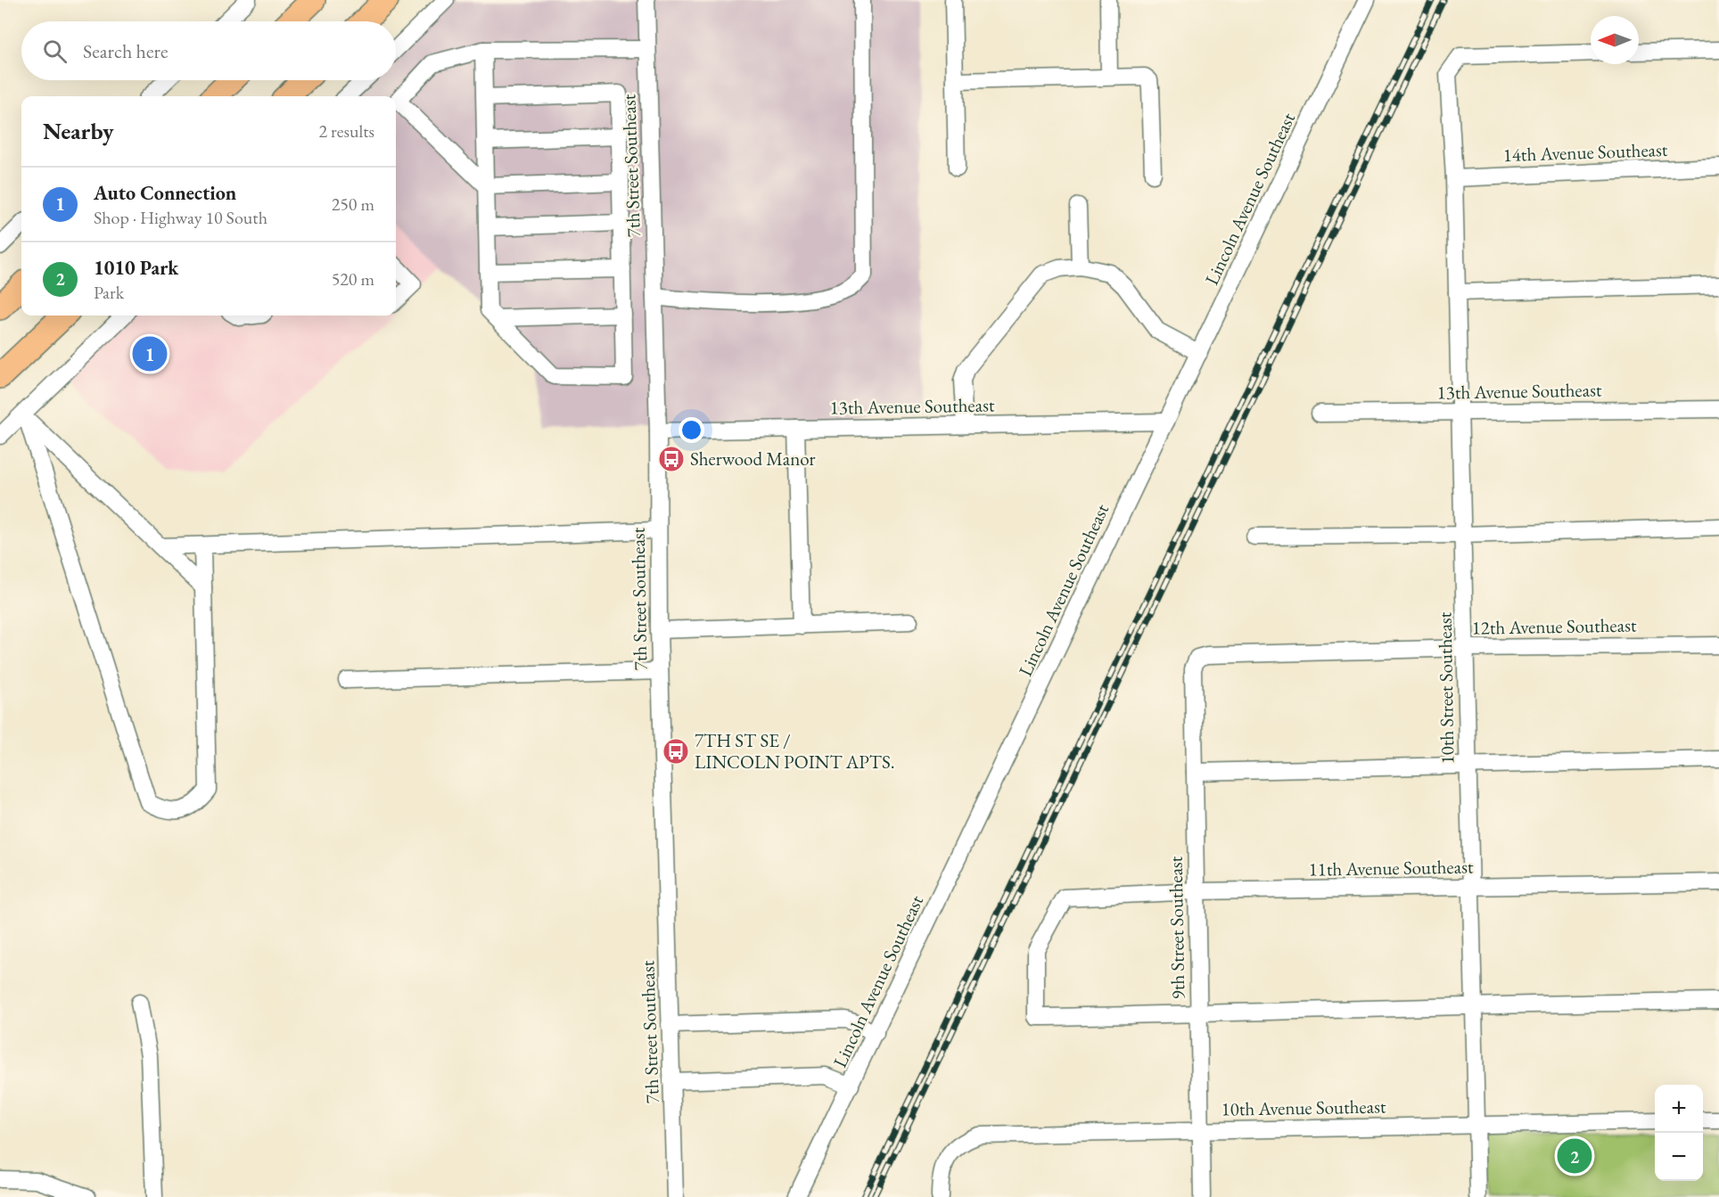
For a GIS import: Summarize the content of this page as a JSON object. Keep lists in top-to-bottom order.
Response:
{
  "streets": {
    "street": [
      "14th Avenue Southeast",
      "7th Street Southeast",
      "Lincoln Avenue Southeast",
      "13th Avenue Southeast",
      "12th Avenue Southeast",
      "10th Street Southeast",
      "11th Avenue Southeast",
      "9th Street Southeast",
      "10th Avenue Southeast"
    ]
  },
  "crossings": [
    ["14th Avenue Southeast", "10th Street Southeast"],
    ["7th Street Southeast", "13th Avenue Southeast"],
    ["Lincoln Avenue Southeast", "13th Avenue Southeast"],
    ["13th Avenue Southeast", "10th Street Southeast"],
    ["12th Avenue Southeast", "10th Street Southeast"],
    ["12th Avenue Southeast", "9th Street Southeast"],
    ["10th Street Southeast", "11th Avenue Southeast"],
    ["10th Street Southeast", "10th Avenue Southeast"],
    ["11th Avenue Southeast", "9th Street Southeast"],
    ["9th Street Southeast", "10th Avenue Southeast"]
  ],
  "places": {
    "bus stop": ["Sherwood Manor", "7TH ST SE / LINCOLN POINT APTS."]
  },
  "north": "left",
  "page": {
    "search": "Search here",
    "heading": ["Nearby", "2 results"],
    "list": [
      {
        "mark": "1",
        "name": "Auto Connection",
        "note": "Shop · Highway 10 South",
        "value": "250 m"
      },
      {
        "mark": "2",
        "name": "1010 Park",
        "note": "Park",
        "value": "520 m"
      }
    ],
    "pins": ["1", "2"],
    "map_buttons": ["+", "−"]
  }
}
